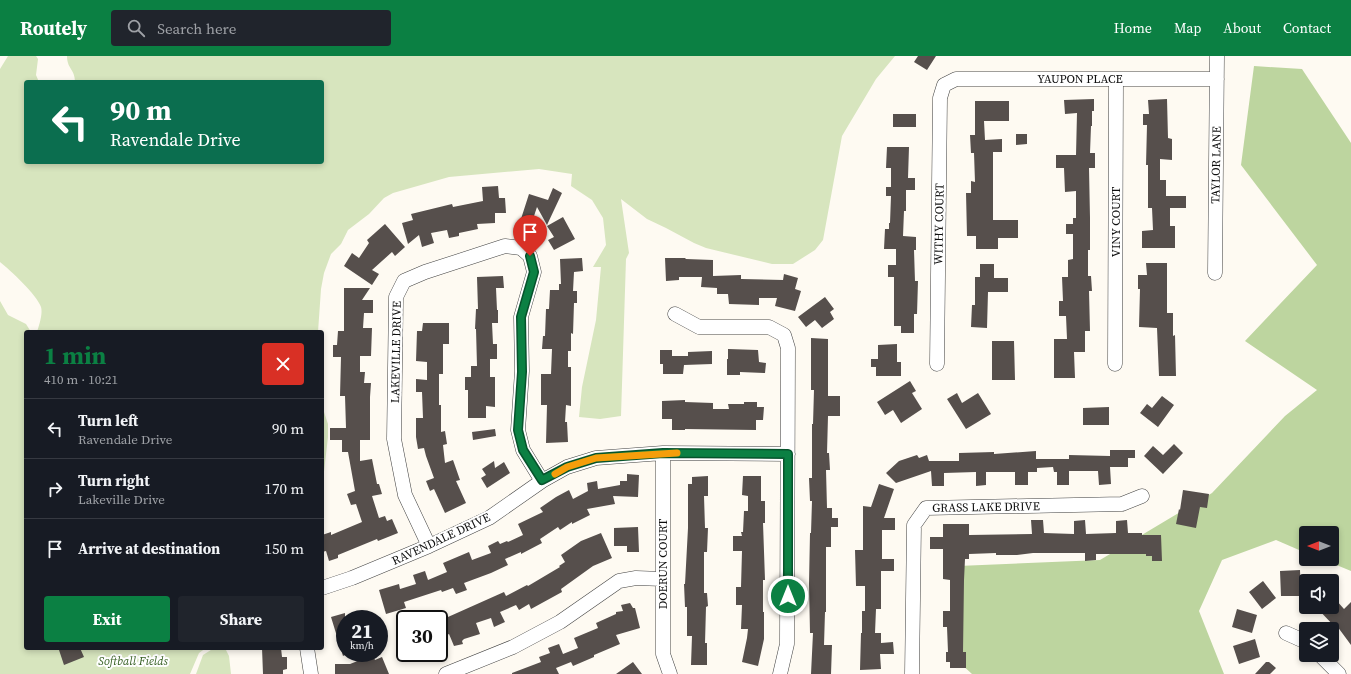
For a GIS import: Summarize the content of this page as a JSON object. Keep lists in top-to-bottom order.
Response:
{
  "streets": {
    "street": [
      "YAUPON PLACE",
      "TAYLOR LANE",
      "VINY COURT",
      "WITHY COURT",
      "LAKEVILLE DRIVE",
      "GRASS LAKE DRIVE",
      "RAVENDALE DRIVE",
      "DOERUN COURT"
    ]
  },
  "crossings": [
    ["YAUPON PLACE", "TAYLOR LANE"],
    ["YAUPON PLACE", "VINY COURT"],
    ["YAUPON PLACE", "WITHY COURT"],
    ["LAKEVILLE DRIVE", "RAVENDALE DRIVE"],
    ["RAVENDALE DRIVE", "DOERUN COURT"]
  ],
  "parks": ["Softball Fields"],
  "north": "left",
  "page": {
    "header": "Routely",
    "search": "Search here",
    "nav": [
      "Home",
      "Map",
      "About",
      "Contact"
    ],
    "turn": ["90 m", "Ravendale Drive"],
    "heading": ["1 min", "410 m · 10:21"],
    "list": [
      {
        "name": "Turn left",
        "note": "Ravendale Drive",
        "value": "90 m"
      },
      {
        "name": "Turn right",
        "note": "Lakeville Drive",
        "value": "170 m"
      },
      {
        "name": "Arrive at destination",
        "value": "150 m"
      }
    ],
    "buttons": ["Exit", "Share"],
    "speed": "21 km/h",
    "limit": "30"
  }
}
